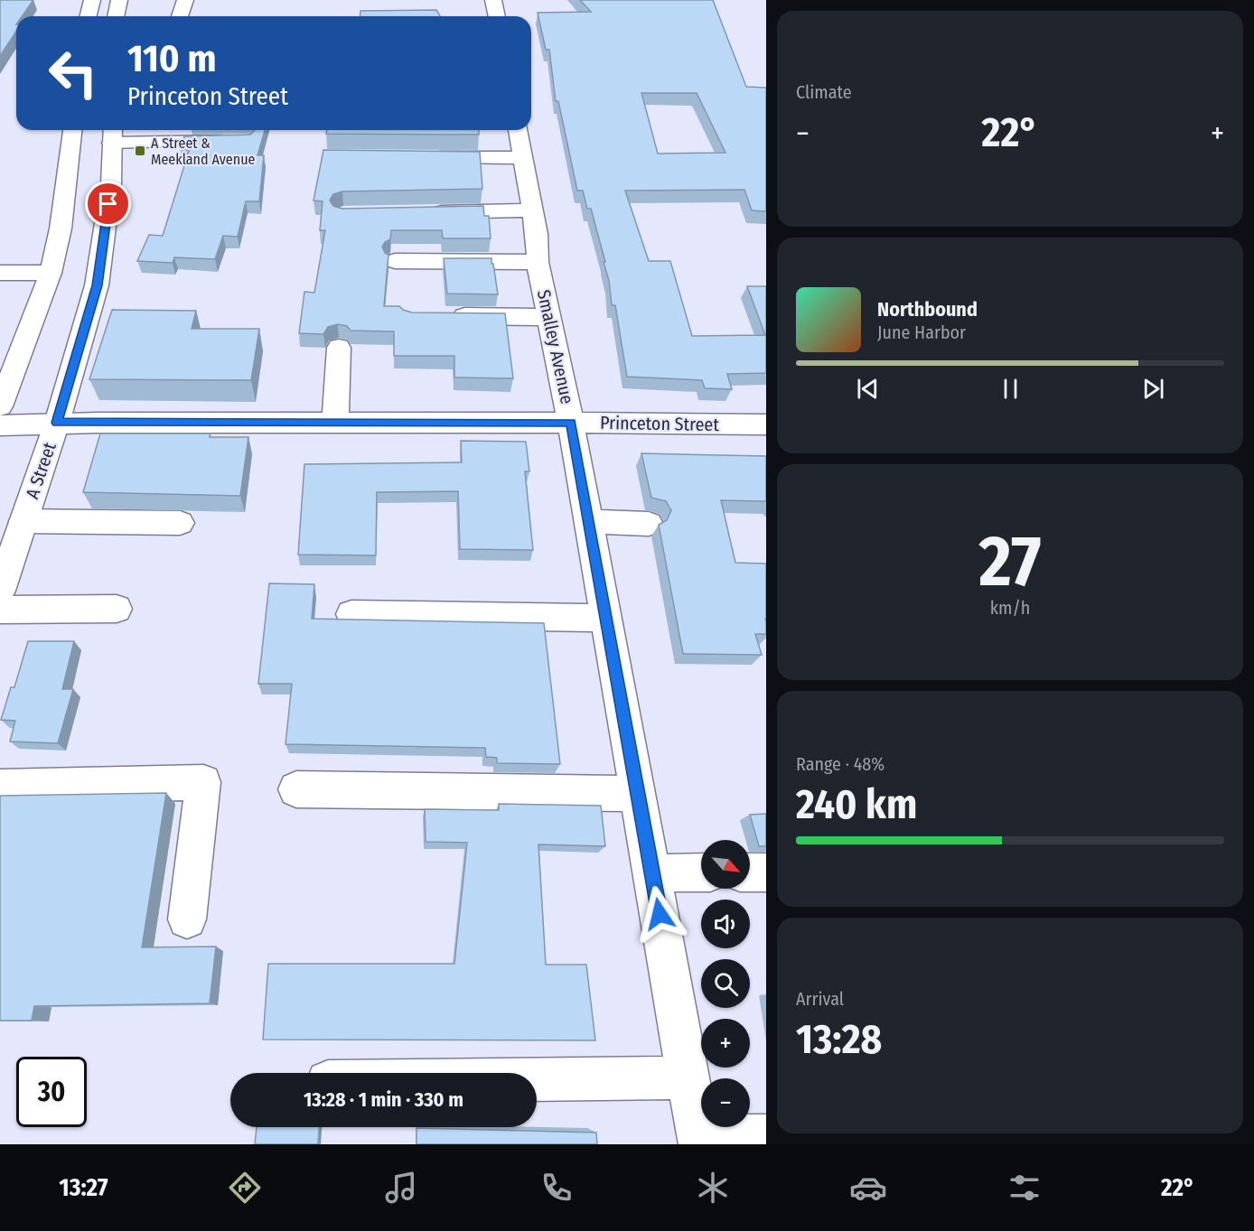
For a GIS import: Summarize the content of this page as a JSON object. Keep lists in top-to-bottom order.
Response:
{
  "streets": {
    "street": ["Smalley Avenue", "Princeton Street", "A Street"]
  },
  "crossings": [
    ["Smalley Avenue", "Princeton Street"],
    ["Princeton Street", "A Street"]
  ],
  "places": {
    "transit": ["A Street & Meekland Avenue"]
  },
  "north": "bottom right",
  "page": {
    "tile": [
      "Climate",
      ["27", "km/h"],
      ["Range · 48%", "240 km"],
      ["Arrival", "13:28"]
    ],
    "turn": ["110 m", "Princeton Street"],
    "heat": ["−", "22°", "+"],
    "song": ["Northbound", "June Harbor"],
    "map_buttons": ["+", "−"],
    "limit": "30",
    "trip": "13:28 · 1 min · 330 m",
    "tabs": ["13:27", "22°"]
  }
}
